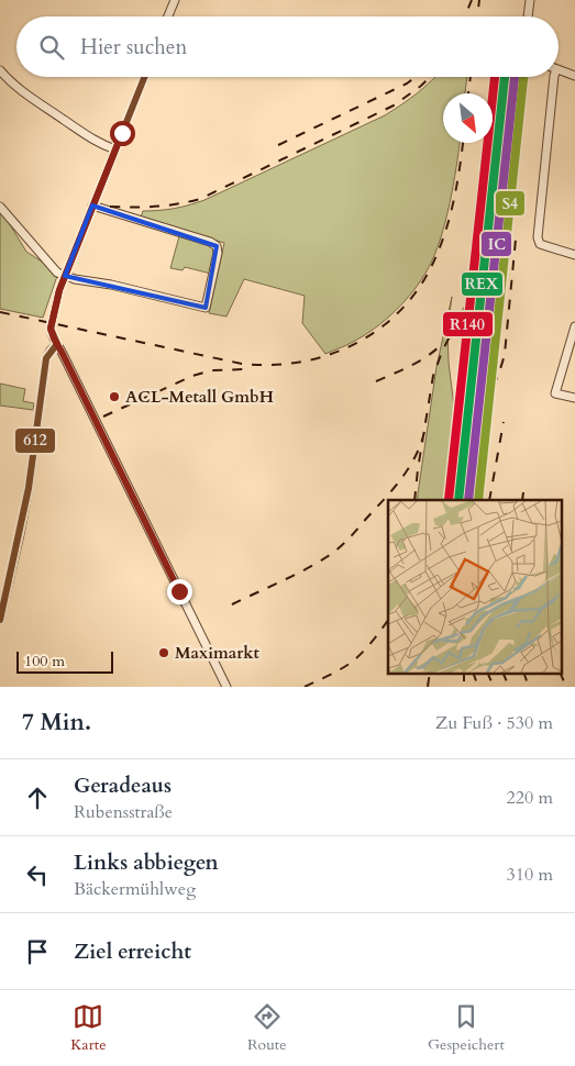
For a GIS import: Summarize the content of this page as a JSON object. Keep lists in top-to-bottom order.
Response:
{
  "places": ["ACL-Metall GmbH", "Maximarkt"],
  "lines": [
    "transit line REX",
    "transit line IC",
    "transit line R140",
    "transit line S4",
    "transit line 612"
  ],
  "scale_bar": "100 m",
  "north": "bottom right",
  "page": {
    "search": "Hier suchen",
    "scale": "100 m",
    "heading": ["7 Min.", "Zu Fuß · 530 m"],
    "list": [
      ["Geradeaus", "Rubensstraße", "220 m"],
      ["Links abbiegen", "Bäckermühlweg", "310 m"],
      "Ziel erreicht"
    ],
    "nav": ["Karte", "Route", "Gespeichert"]
  }
}
